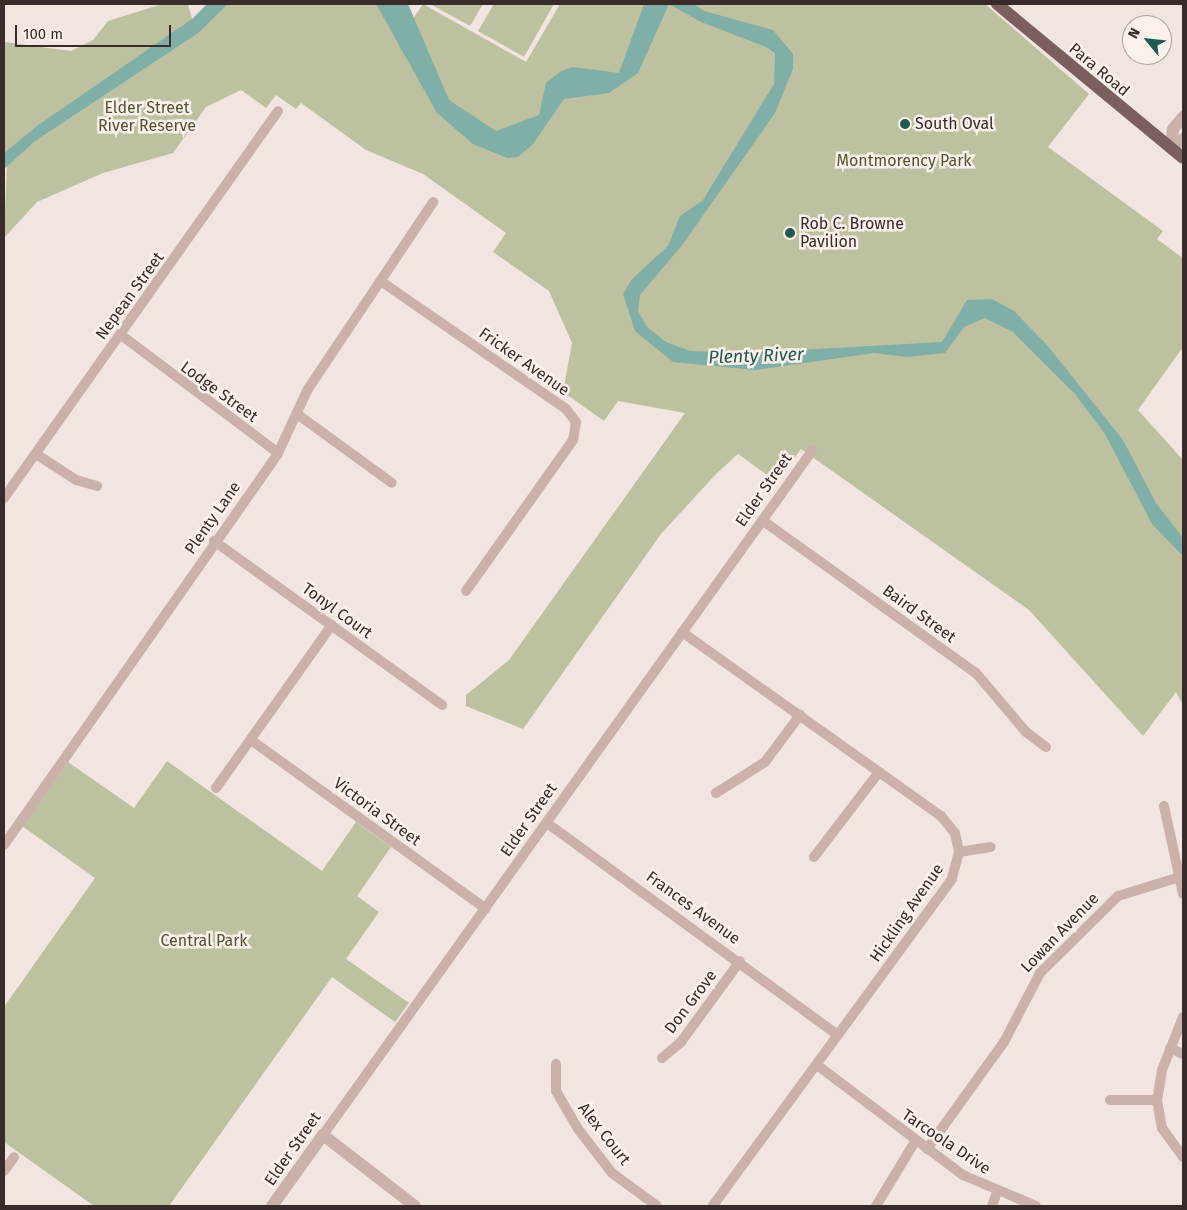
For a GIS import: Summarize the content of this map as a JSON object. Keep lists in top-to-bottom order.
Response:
{
  "streets": {
    "main road": ["Para Road"],
    "street": [
      "Nepean Street",
      "Fricker Avenue",
      "Lodge Street",
      "Elder Street",
      "Plenty Lane",
      "Tonyl Court",
      "Baird Street",
      "Victoria Street",
      "Frances Avenue",
      "Hickling Avenue",
      "Lowan Avenue",
      "Don Grove",
      "Alex Court",
      "Tarcoola Drive"
    ]
  },
  "crossings": [
    ["Nepean Street", "Lodge Street"],
    ["Fricker Avenue", "Plenty Lane"],
    ["Lodge Street", "Plenty Lane"],
    ["Elder Street", "Baird Street"],
    ["Elder Street", "Victoria Street"],
    ["Elder Street", "Frances Avenue"],
    ["Elder Street", "Hickling Avenue"],
    ["Plenty Lane", "Tonyl Court"],
    ["Frances Avenue", "Hickling Avenue"],
    ["Frances Avenue", "Don Grove"],
    ["Hickling Avenue", "Tarcoola Drive"],
    ["Lowan Avenue", "Tarcoola Drive"]
  ],
  "water": ["Plenty River"],
  "parks": ["Elder Street River Reserve", "Montmorency Park", "Central Park"],
  "places": ["South Oval", "Rob C. Browne Pavilion"],
  "scale_bar": "100 m",
  "north": "top left"
}
